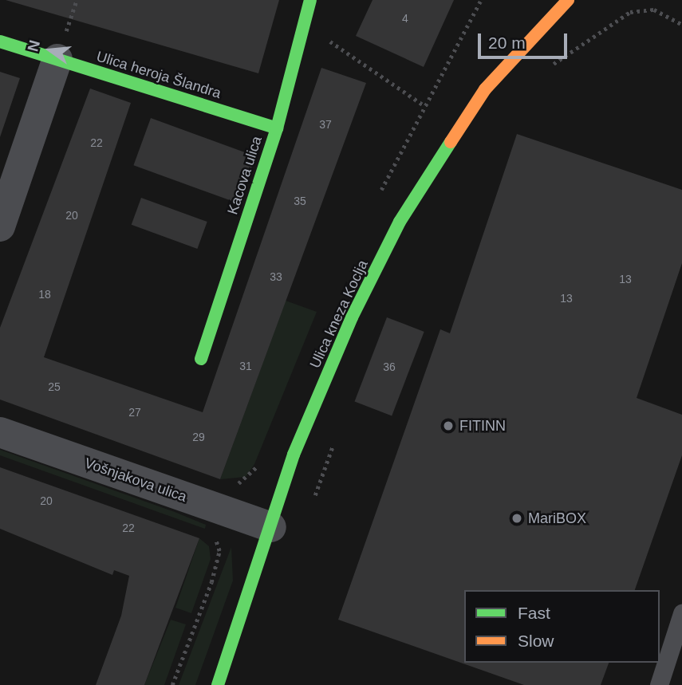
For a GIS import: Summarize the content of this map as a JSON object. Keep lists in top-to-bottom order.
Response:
{
  "streets": {
    "street": [
      "Ulica heroja Šlandra",
      "Kacova ulica",
      "Ulica kneza Koclja",
      "Vošnjakova ulica"
    ]
  },
  "crossings": [
    ["Ulica heroja Šlandra", "Kacova ulica"],
    ["Ulica kneza Koclja", "Vošnjakova ulica"]
  ],
  "places": ["FITINN", "MariBOX"],
  "house_numbers": [
    "4",
    "37",
    "22",
    "35",
    "20",
    "33",
    "13",
    "18",
    "13",
    "31",
    "36",
    "25",
    "27",
    "29",
    "20",
    "22"
  ],
  "legend": ["Fast", "Slow"],
  "scale_bar": "20 m",
  "north": "left"
}
